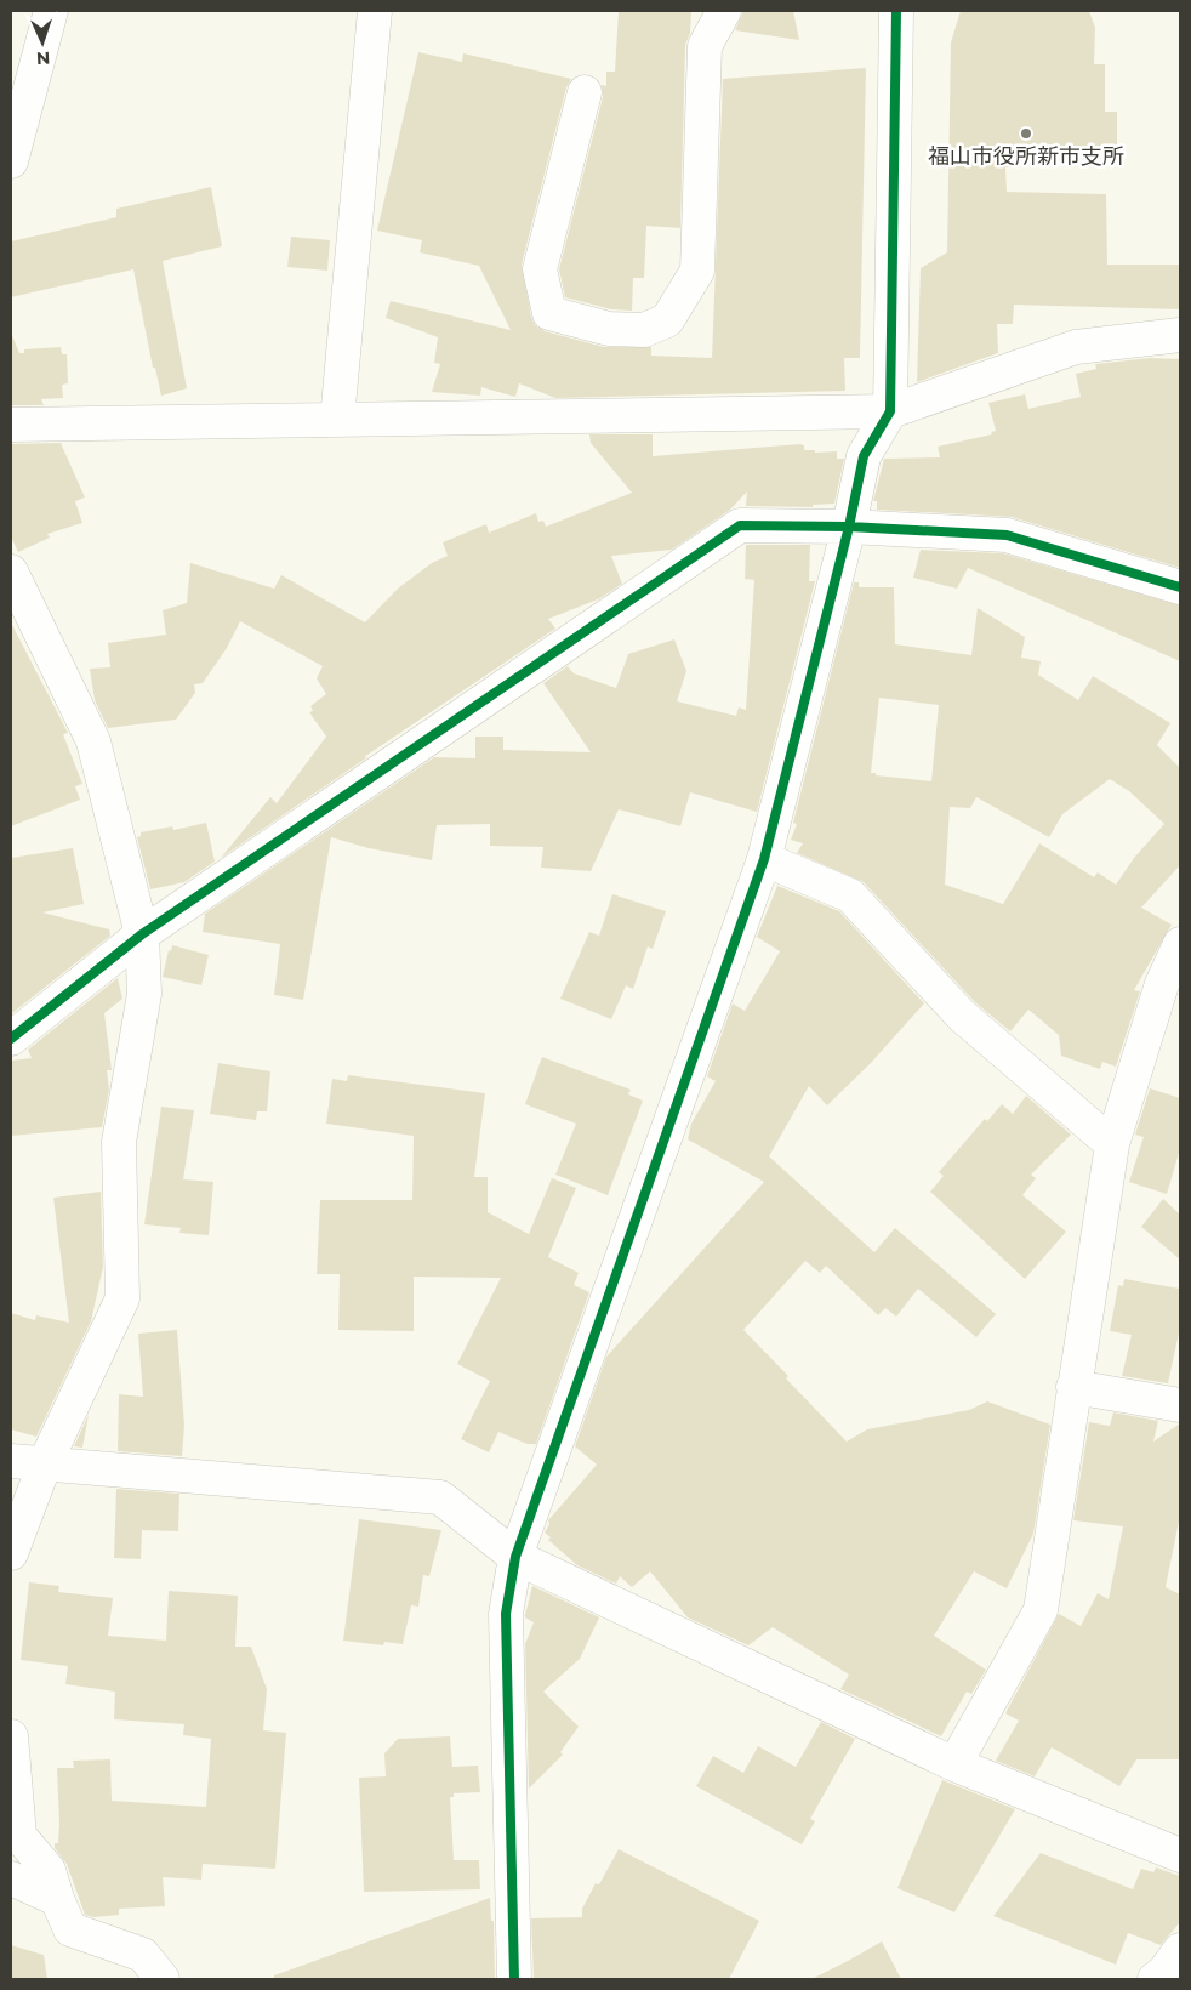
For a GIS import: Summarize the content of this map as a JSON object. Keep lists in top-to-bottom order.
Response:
{
  "places": ["福山市役所新市支所"],
  "north": "bottom"
}
